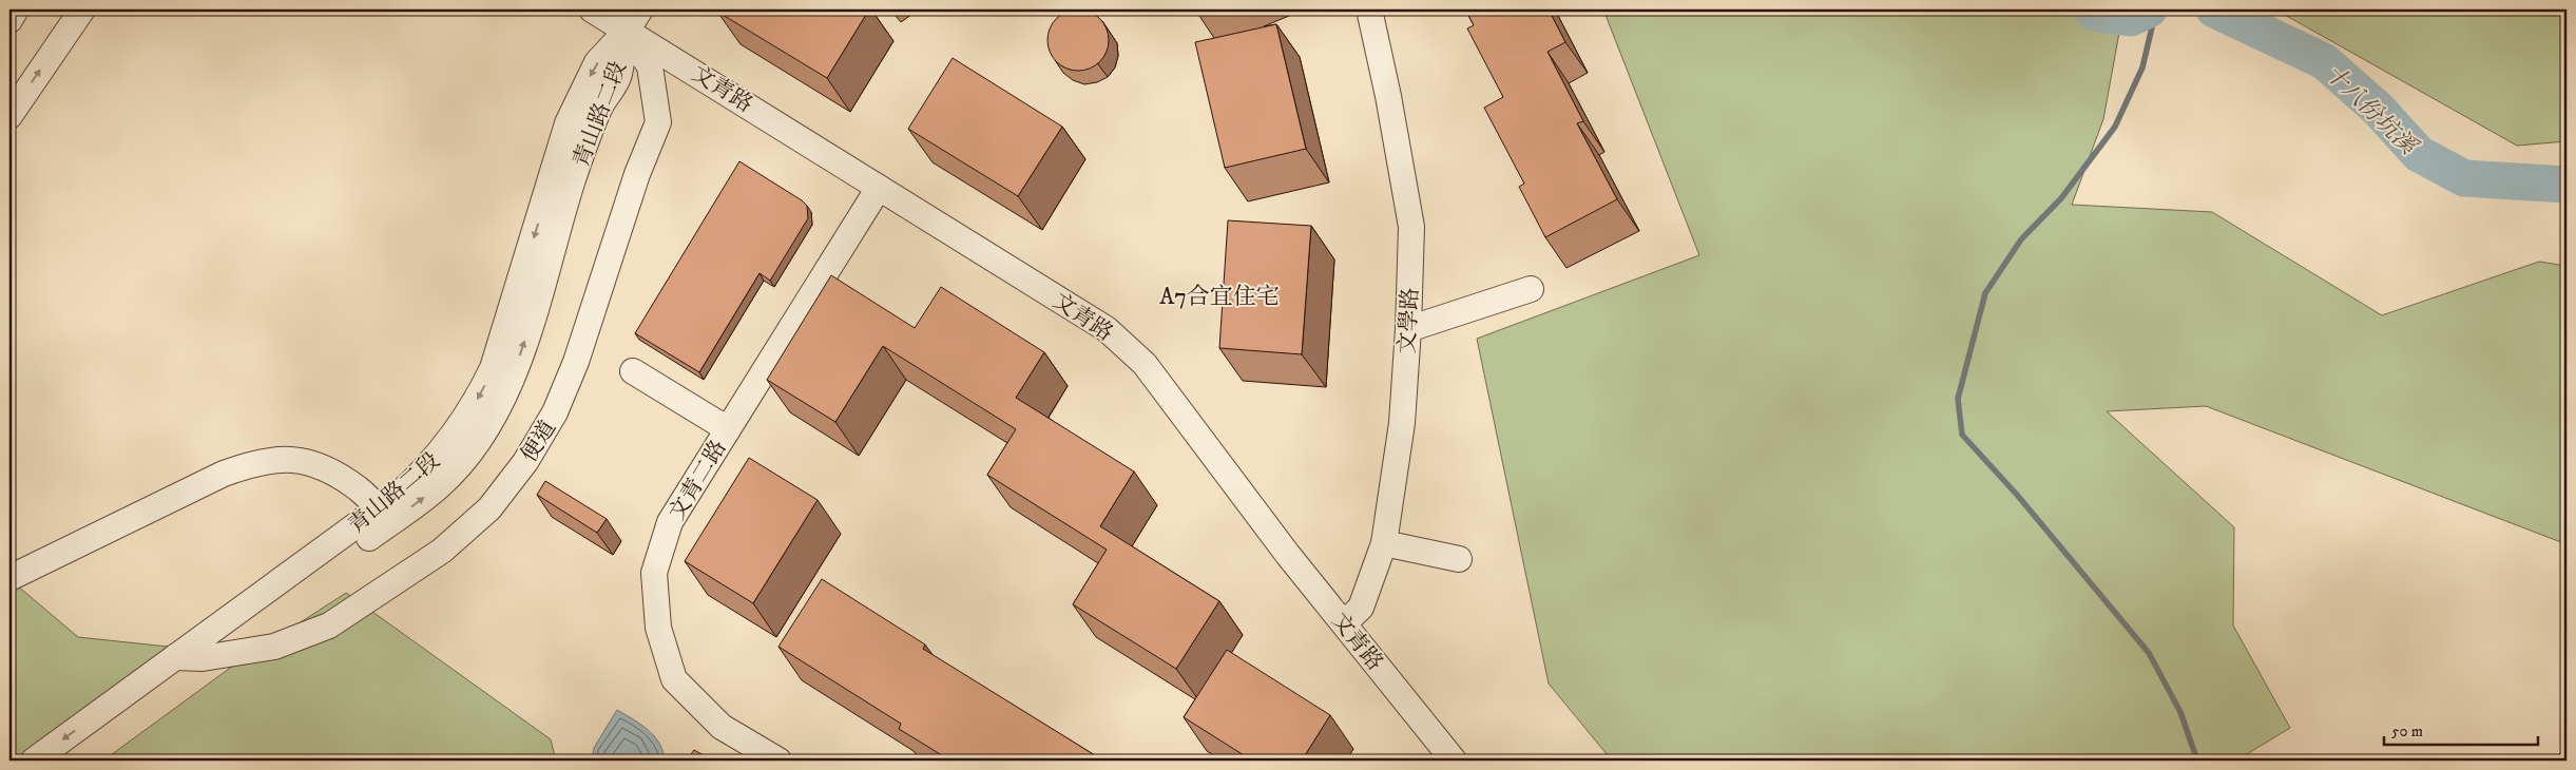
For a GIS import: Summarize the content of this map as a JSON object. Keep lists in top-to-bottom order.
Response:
{
  "streets": {
    "street": [
      "文青路",
      "青山路二段",
      "文學路",
      "便道",
      "文青二路"
    ]
  },
  "crossings": [
    ["文青路", "青山路二段"],
    ["文青路", "文學路"],
    ["文青路", "便道"],
    ["文青路", "文青二路"],
    ["青山路二段", "便道"]
  ],
  "districts": ["A7合宜住宅"],
  "water": ["十八份坑溪"],
  "scale_bar": "50 m"
}
